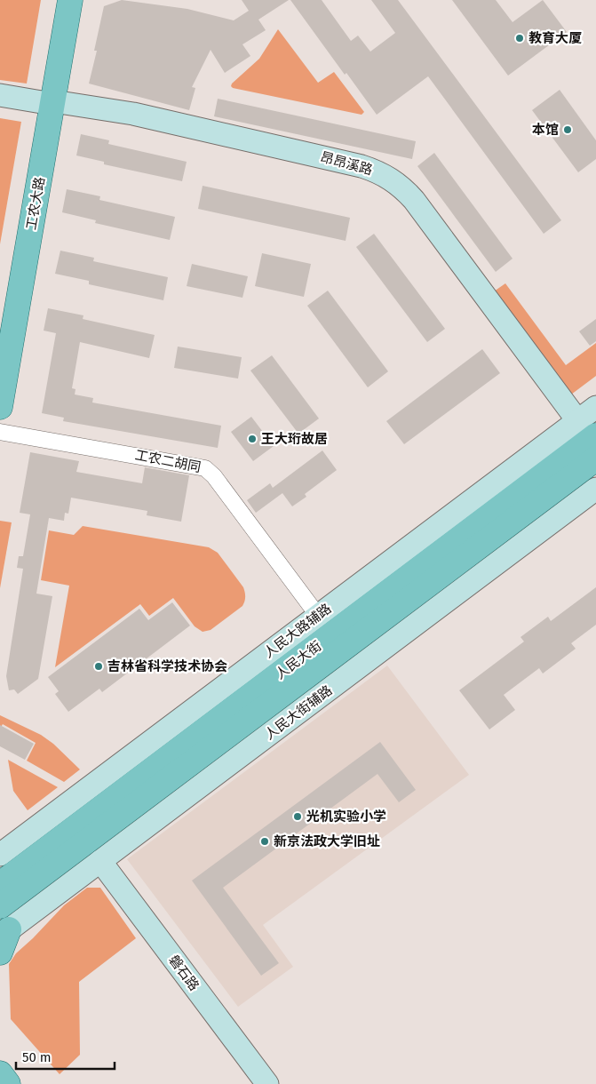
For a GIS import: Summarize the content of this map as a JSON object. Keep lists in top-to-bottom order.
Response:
{
  "streets": {
    "main road": [
      "昂昂溪路",
      "工农大路",
      "人民大路辅路",
      "人民大街",
      "人民大街辅路",
      "磐石路"
    ],
    "street": ["工农二胡同"]
  },
  "crossings": [
    ["昂昂溪路", "工农大路"],
    ["昂昂溪路", "人民大路辅路"],
    ["工农二胡同", "人民大路辅路"],
    ["人民大街辅路", "磐石路"]
  ],
  "places": [
    "教育大厦",
    "本馆",
    "王大珩故居",
    "吉林省科学技术协会",
    "光机实验小学",
    "新京法政大学旧址"
  ],
  "scale_bar": "50 m"
}
